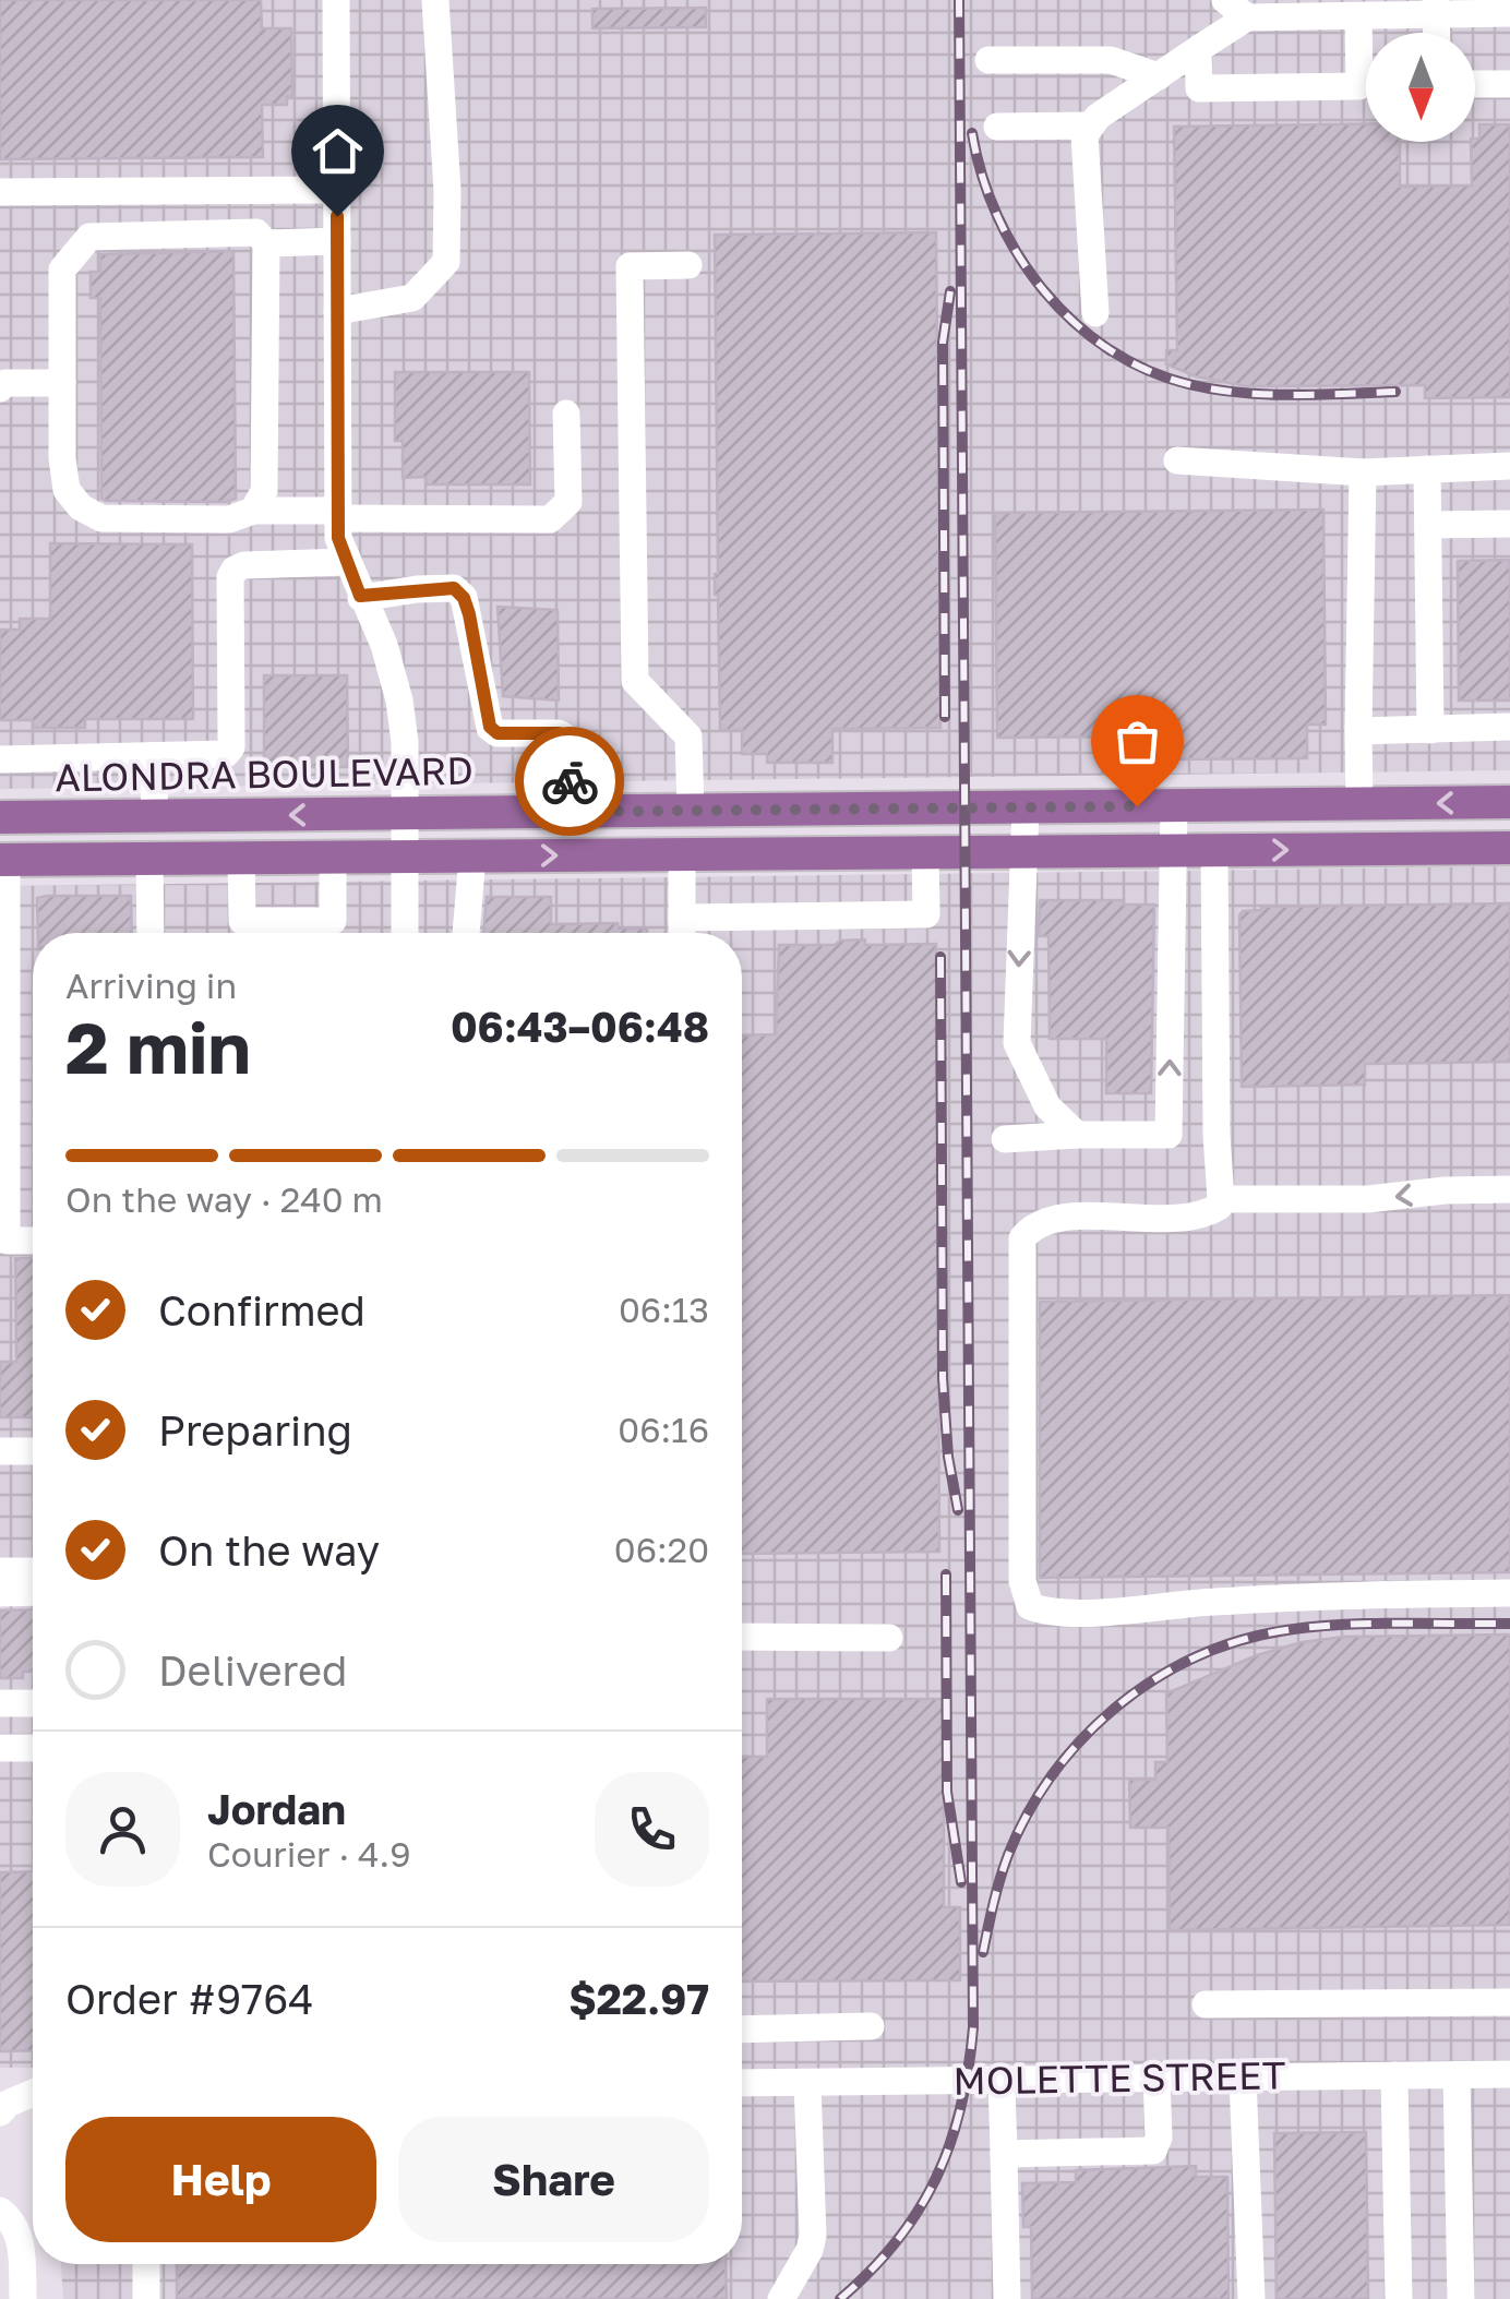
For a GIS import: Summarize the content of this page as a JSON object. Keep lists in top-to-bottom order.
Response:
{
  "streets": {
    "main road": ["ALONDRA BOULEVARD"],
    "street": ["MOLETTE STREET"]
  },
  "north": "bottom",
  "page": {
    "heading": ["2 min", "Arriving in", "06:43–06:48"],
    "panel": [
      "Jordan",
      "Courier · 4.9",
      "Order #9764",
      "$22.97"
    ],
    "bar": "On the way · 240 m",
    "list": [
      ["Confirmed", "06:13"],
      ["Preparing", "06:16"],
      ["On the way", "06:20"],
      "Delivered"
    ],
    "buttons": ["Help", "Share"]
  }
}
